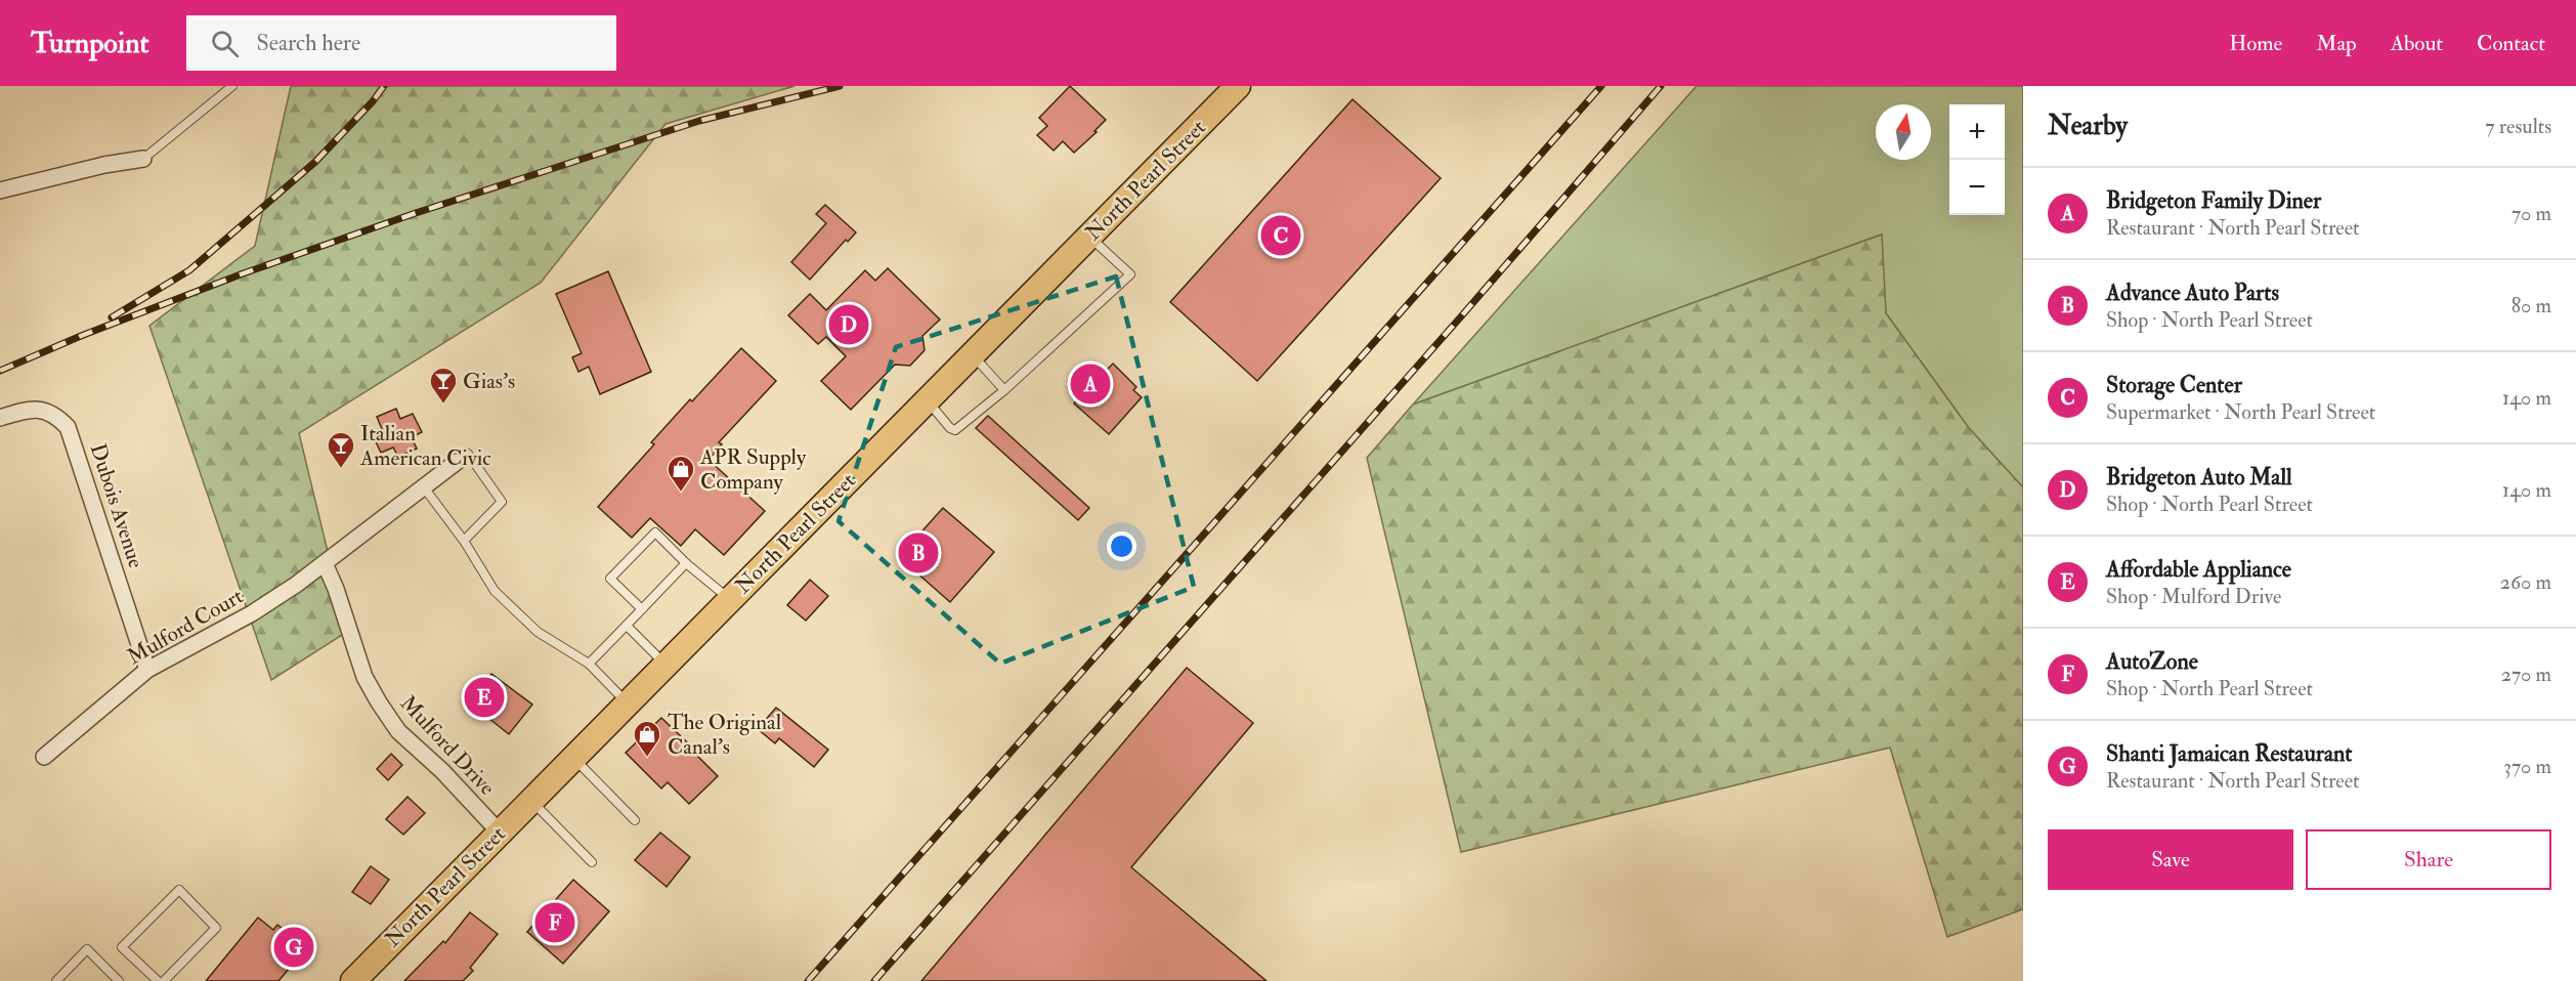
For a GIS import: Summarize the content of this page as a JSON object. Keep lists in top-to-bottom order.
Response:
{
  "streets": {
    "main road": ["North Pearl Street"],
    "street": ["Dubois Avenue", "Mulford Court", "Mulford Drive"]
  },
  "crossings": [
    ["North Pearl Street", "Mulford Drive"],
    ["Dubois Avenue", "Mulford Court"],
    ["Mulford Court", "Mulford Drive"]
  ],
  "places": {
    "bar": ["Gias's", "Italian American Civic"],
    "shop": ["APR Supply Company", "The Original Canal's"]
  },
  "north": "top",
  "page": {
    "header": "Turnpoint",
    "search": "Search here",
    "nav": [
      "Home",
      "Map",
      "About",
      "Contact"
    ],
    "heading": ["Nearby", "7 results"],
    "map_buttons": ["+", "−"],
    "list": [
      {
        "mark": "A",
        "name": "Bridgeton Family Diner",
        "note": "Restaurant · North Pearl Street",
        "value": "70 m"
      },
      {
        "mark": "B",
        "name": "Advance Auto Parts",
        "note": "Shop · North Pearl Street",
        "value": "80 m"
      },
      {
        "mark": "C",
        "name": "Storage Center",
        "note": "Supermarket · North Pearl Street",
        "value": "140 m"
      },
      {
        "mark": "D",
        "name": "Bridgeton Auto Mall",
        "note": "Shop · North Pearl Street",
        "value": "140 m"
      },
      {
        "mark": "E",
        "name": "Affordable Appliance",
        "note": "Shop · Mulford Drive",
        "value": "260 m"
      },
      {
        "mark": "F",
        "name": "AutoZone",
        "note": "Shop · North Pearl Street",
        "value": "270 m"
      },
      {
        "mark": "G",
        "name": "Shanti Jamaican Restaurant",
        "note": "Restaurant · North Pearl Street",
        "value": "370 m"
      }
    ],
    "pins": [
      "C",
      "D",
      "A",
      "B",
      "E",
      "F",
      "G"
    ],
    "buttons": ["Save", "Share"]
  }
}
